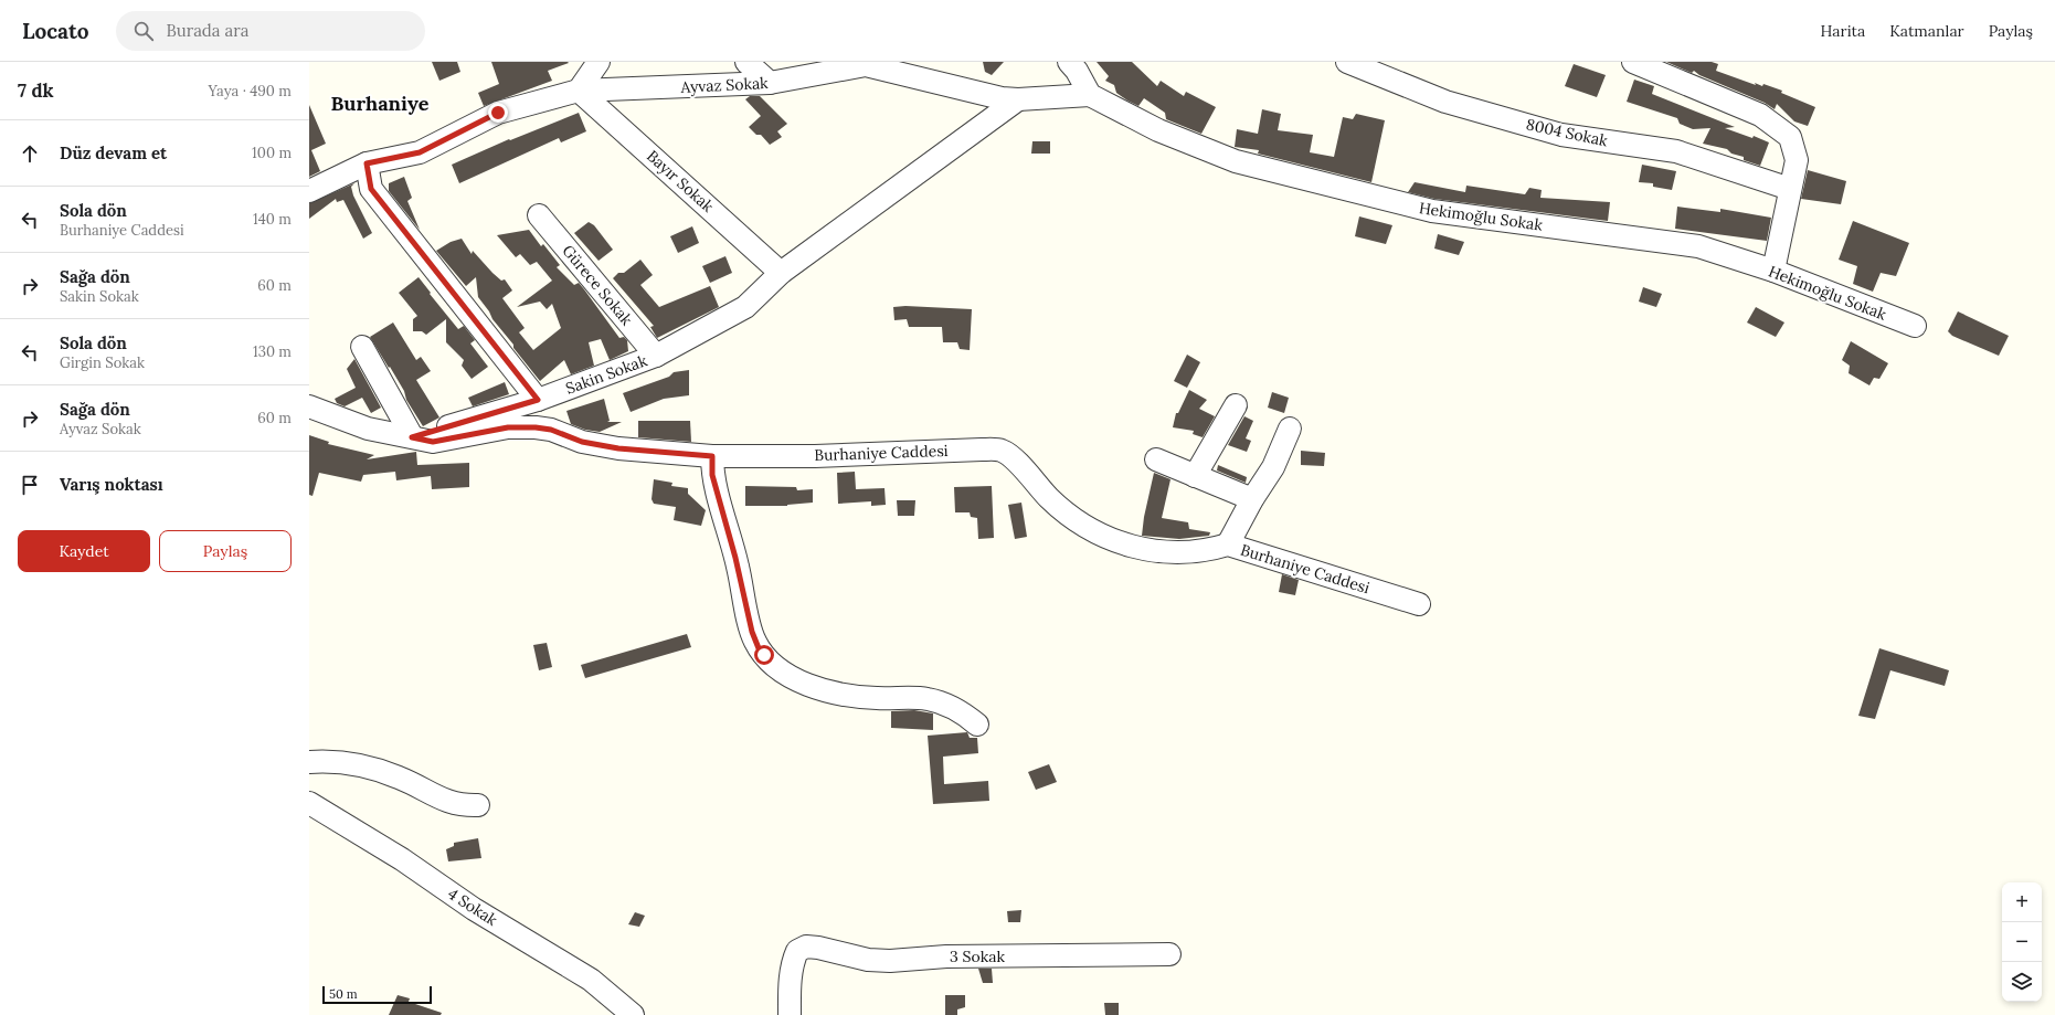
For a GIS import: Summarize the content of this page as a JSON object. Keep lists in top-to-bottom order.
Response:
{
  "streets": {
    "street": [
      "Ayvaz Sokak",
      "8004 Sokak",
      "Bayır Sokak",
      "Hekimoğlu Sokak",
      "Gürece Sokak",
      "Sakin Sokak",
      "Burhaniye Caddesi",
      "4 Sokak",
      "3 Sokak"
    ]
  },
  "crossings": [
    ["Ayvaz Sokak", "Bayır Sokak"],
    ["Ayvaz Sokak", "Hekimoğlu Sokak"],
    ["Ayvaz Sokak", "Sakin Sokak"],
    ["Bayır Sokak", "Sakin Sokak"],
    ["Gürece Sokak", "Sakin Sokak"],
    ["Sakin Sokak", "Burhaniye Caddesi"]
  ],
  "districts": ["Burhaniye"],
  "scale_bar": "50 m",
  "page": {
    "header": "Locato",
    "search": "Burada ara",
    "nav": ["Harita", "Katmanlar", "Paylaş"],
    "heading": ["7 dk", "Yaya · 490 m"],
    "list": [
      ["Düz devam et", "100 m"],
      ["Sola dön", "Burhaniye Caddesi", "140 m"],
      ["Sağa dön", "Sakin Sokak", "60 m"],
      ["Sola dön", "Girgin Sokak", "130 m"],
      ["Sağa dön", "Ayvaz Sokak", "60 m"],
      "Varış noktası"
    ],
    "buttons": ["Kaydet", "Paylaş"],
    "map_buttons": ["+", "−"],
    "scale": "50 m"
  }
}
